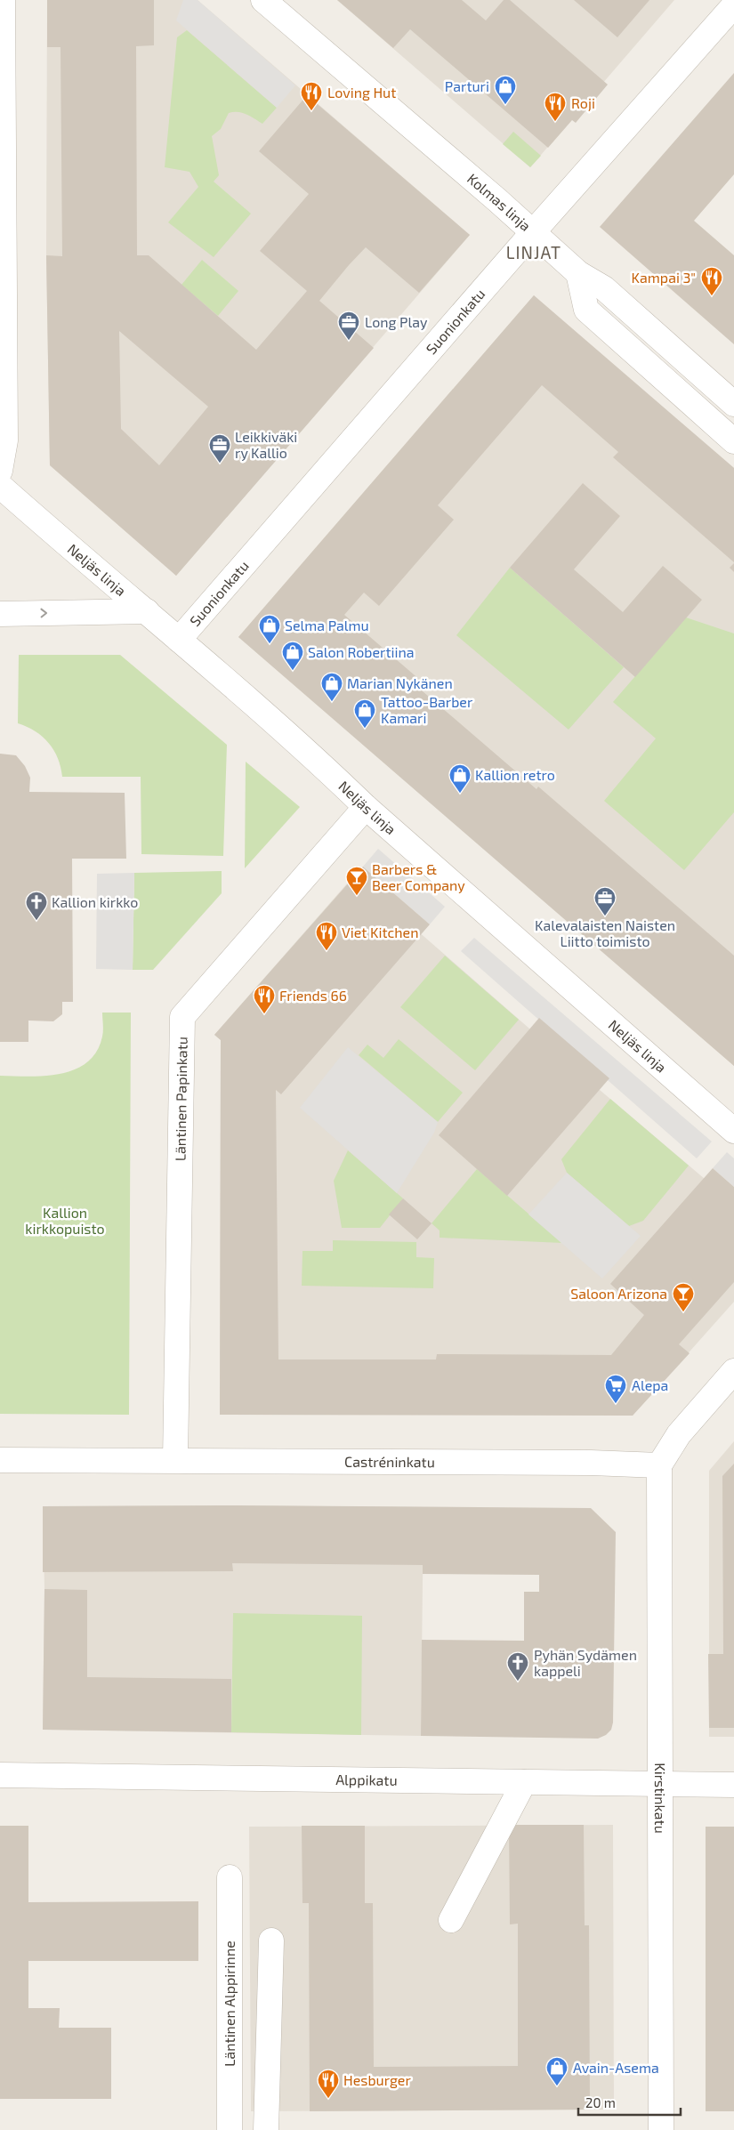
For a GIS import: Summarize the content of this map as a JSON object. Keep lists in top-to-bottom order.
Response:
{
  "streets": {
    "street": [
      "Kolmas linja",
      "Suonionkatu",
      "Neljäs linja",
      "Läntinen Papinkatu",
      "Castréninkatu",
      "Alppikatu",
      "Kirstinkatu",
      "Läntinen Alppirinne"
    ]
  },
  "crossings": [
    ["Kolmas linja", "Suonionkatu"],
    ["Suonionkatu", "Neljäs linja"],
    ["Neljäs linja", "Läntinen Papinkatu"],
    ["Läntinen Papinkatu", "Castréninkatu"],
    ["Castréninkatu", "Kirstinkatu"],
    ["Alppikatu", "Kirstinkatu"]
  ],
  "districts": ["LINJAT"],
  "parks": ["Kallion kirkkopuisto"],
  "places": {
    "shop": [
      "Parturi",
      "Selma Palmu",
      "Salon Robertiina",
      "Marian Nykänen",
      "Tattoo-Barber Kamari",
      "Kallion retro",
      "Avain-Asema"
    ],
    "restaurant": [
      "Loving Hut",
      "Roji",
      "Kampai 3\"",
      "Viet Kitchen",
      "Friends 66",
      "Hesburger"
    ],
    "office": ["Long Play", "Leikkiväki ry Kallio", "Kalevalaisten Naisten Liitto toimisto"],
    "bar": ["Barbers & Beer Company", "Saloon Arizona"],
    "church": ["Kallion kirkko", "Pyhän Sydämen kappeli"],
    "supermarket": ["Alepa"]
  },
  "scale_bar": "20 m"
}
